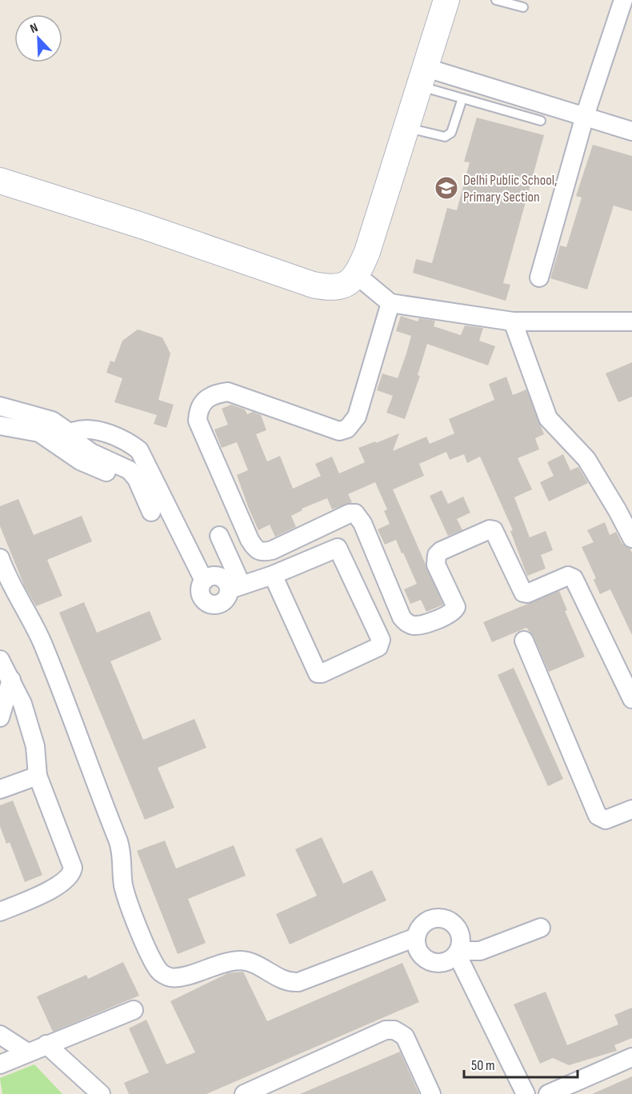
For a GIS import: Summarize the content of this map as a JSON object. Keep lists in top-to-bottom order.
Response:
{
  "places": {
    "school or university": ["Delhi Public School, Primary Section"]
  },
  "scale_bar": "50 m",
  "north": "top left"
}
